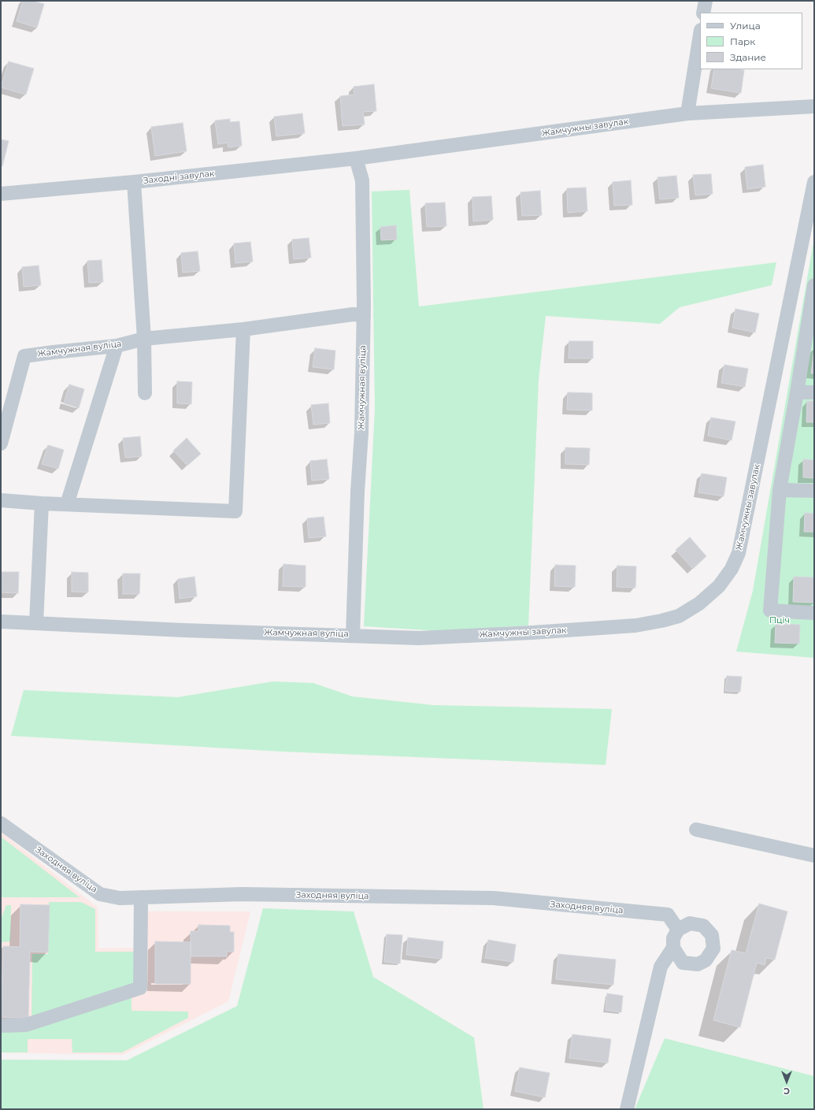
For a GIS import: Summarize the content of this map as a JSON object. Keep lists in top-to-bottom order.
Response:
{
  "streets": {
    "street": [
      "Жамчужны завулак",
      "Заходні завулак",
      "Жамчужная вуліца",
      "Заходняя вуліца"
    ]
  },
  "crossings": [
    ["Жамчужны завулак", "Заходні завулак"],
    ["Жамчужны завулак", "Жамчужная вуліца"],
    ["Заходні завулак", "Жамчужная вуліца"]
  ],
  "parks": ["Пціч"],
  "legend": ["Улица", "Парк", "Здание"],
  "north": "bottom"
}
